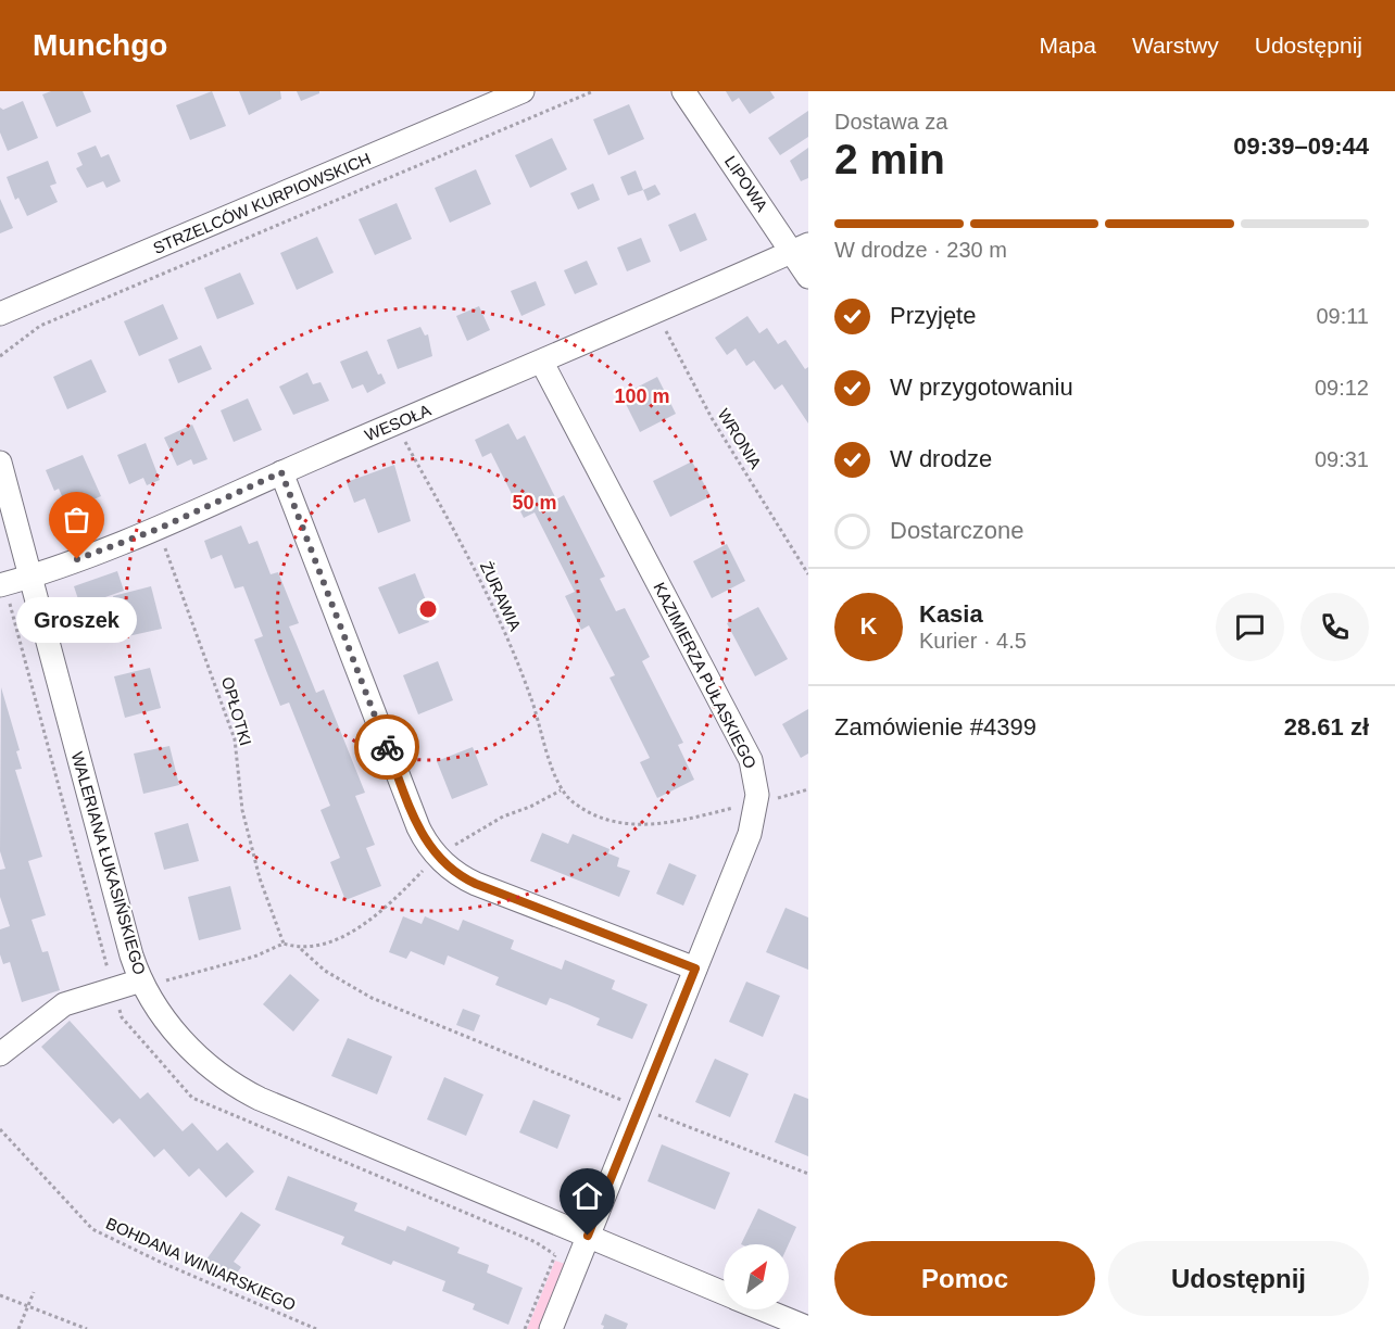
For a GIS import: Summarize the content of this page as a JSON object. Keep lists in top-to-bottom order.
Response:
{
  "streets": {
    "street": [
      "LIPOWA",
      "STRZELCÓW KURPIOWSKICH",
      "WESOŁA",
      "KAZIMIERZA PUŁASKIEGO",
      "WALERIANA ŁUKASIŃSKIEGO"
    ],
    "path": [
      "WRONIA",
      "ŻURAWIA",
      "OPŁOTKI",
      "BOHDANA WINIARSKIEGO"
    ]
  },
  "crossings": [
    ["LIPOWA", "WESOŁA"],
    ["WESOŁA", "WRONIA"],
    ["WESOŁA", "ŻURAWIA"],
    ["WESOŁA", "KAZIMIERZA PUŁASKIEGO"],
    ["WESOŁA", "OPŁOTKI"],
    ["WESOŁA", "WALERIANA ŁUKASIŃSKIEGO"],
    ["KAZIMIERZA PUŁASKIEGO", "WALERIANA ŁUKASIŃSKIEGO"]
  ],
  "places": ["Groszek"],
  "north": "top right",
  "page": {
    "header": "Munchgo",
    "nav": ["Mapa", "Warstwy", "Udostępnij"],
    "heading": ["2 min", "Dostawa za", "09:39–09:44"],
    "panel": [
      "Kasia",
      "Kurier · 4.5",
      "Zamówienie #4399",
      "28.61 zł"
    ],
    "bar": "W drodze · 230 m",
    "list": [
      ["Przyjęte", "09:11"],
      ["W przygotowaniu", "09:12"],
      ["W drodze", "09:31"],
      "Dostarczone"
    ],
    "round": "K",
    "bubble": "Groszek",
    "buttons": ["Pomoc", "Udostępnij"]
  },
  "rings": ["100 m", "50 m"]
}
